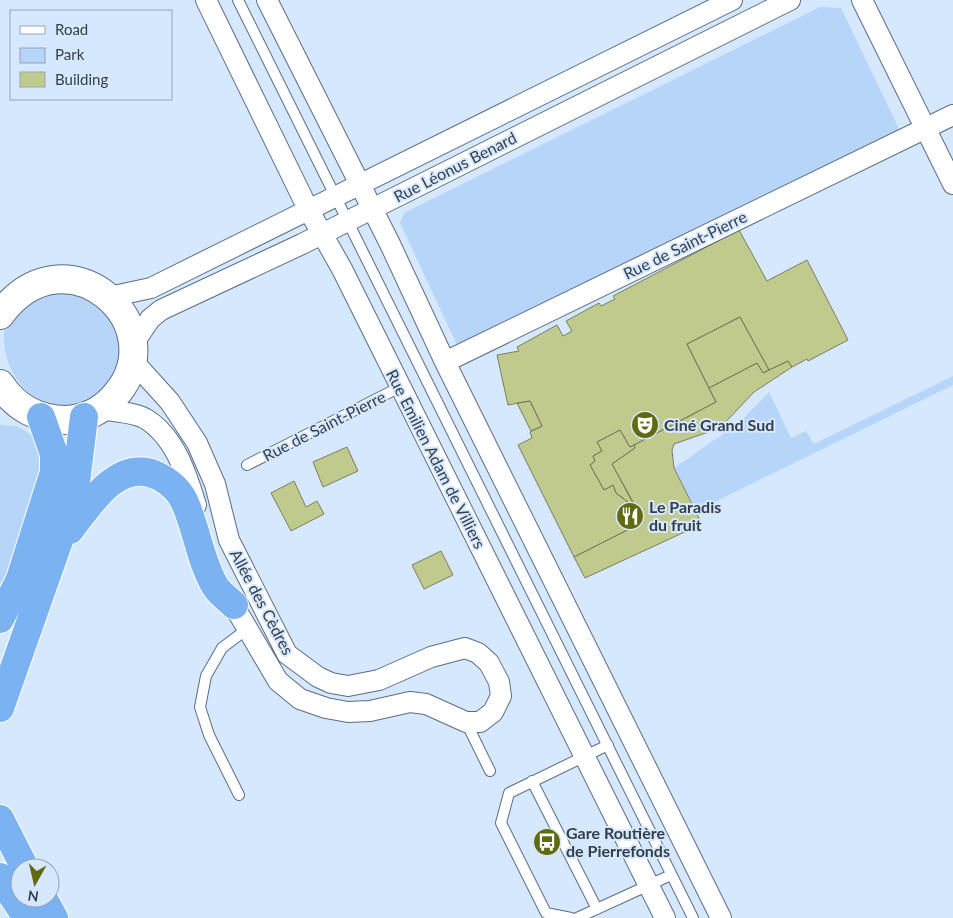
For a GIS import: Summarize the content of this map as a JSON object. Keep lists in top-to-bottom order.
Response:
{
  "streets": {
    "street": [
      "Rue Léonus Benard",
      "Rue de Saint-Pierre",
      "Rue Emilien Adam de Villiers",
      "Allée des Cèdres"
    ]
  },
  "crossings": [
    ["Rue Léonus Benard", "Rue Emilien Adam de Villiers"],
    ["Rue Léonus Benard", "Allée des Cèdres"],
    ["Rue de Saint-Pierre", "Rue Emilien Adam de Villiers"]
  ],
  "places": {
    "theatre": ["Ciné Grand Sud"],
    "restaurant": ["Le Paradis du fruit"],
    "bus stop": ["Gare Routière de Pierrefonds"]
  },
  "legend": ["Road", "Park", "Building"],
  "north": "bottom"
}
